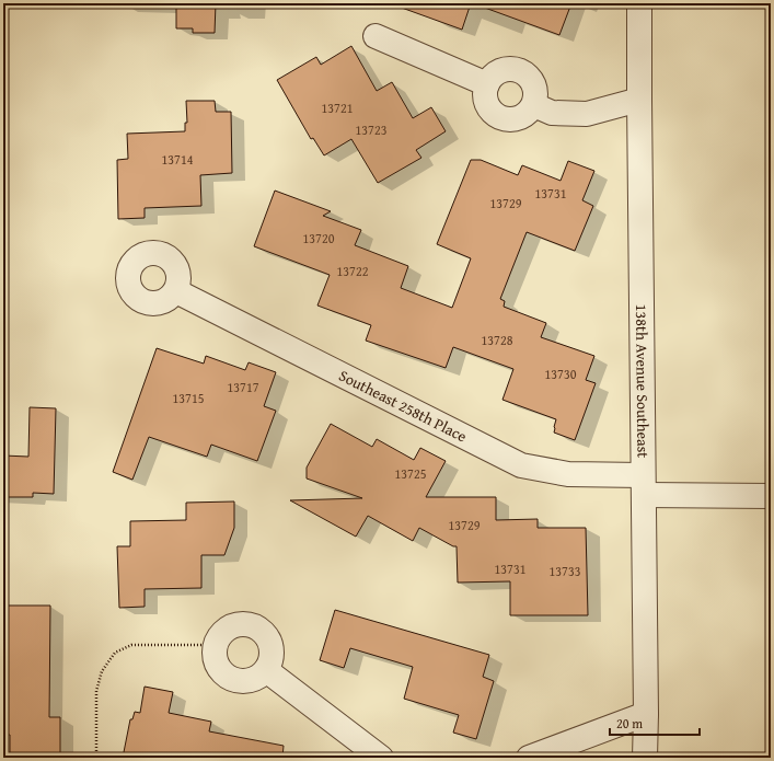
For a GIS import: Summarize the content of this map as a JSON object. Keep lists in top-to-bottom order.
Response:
{
  "streets": {
    "street": ["138th Avenue Southeast", "Southeast 258th Place"]
  },
  "crossings": [
    ["138th Avenue Southeast", "Southeast 258th Place"]
  ],
  "house_numbers": [
    "13721",
    "13723",
    "13714",
    "13731",
    "13729",
    "13720",
    "13722",
    "13728",
    "13730",
    "13717",
    "13715",
    "13725",
    "13729",
    "13731",
    "13733"
  ],
  "scale_bar": "20 m"
}
